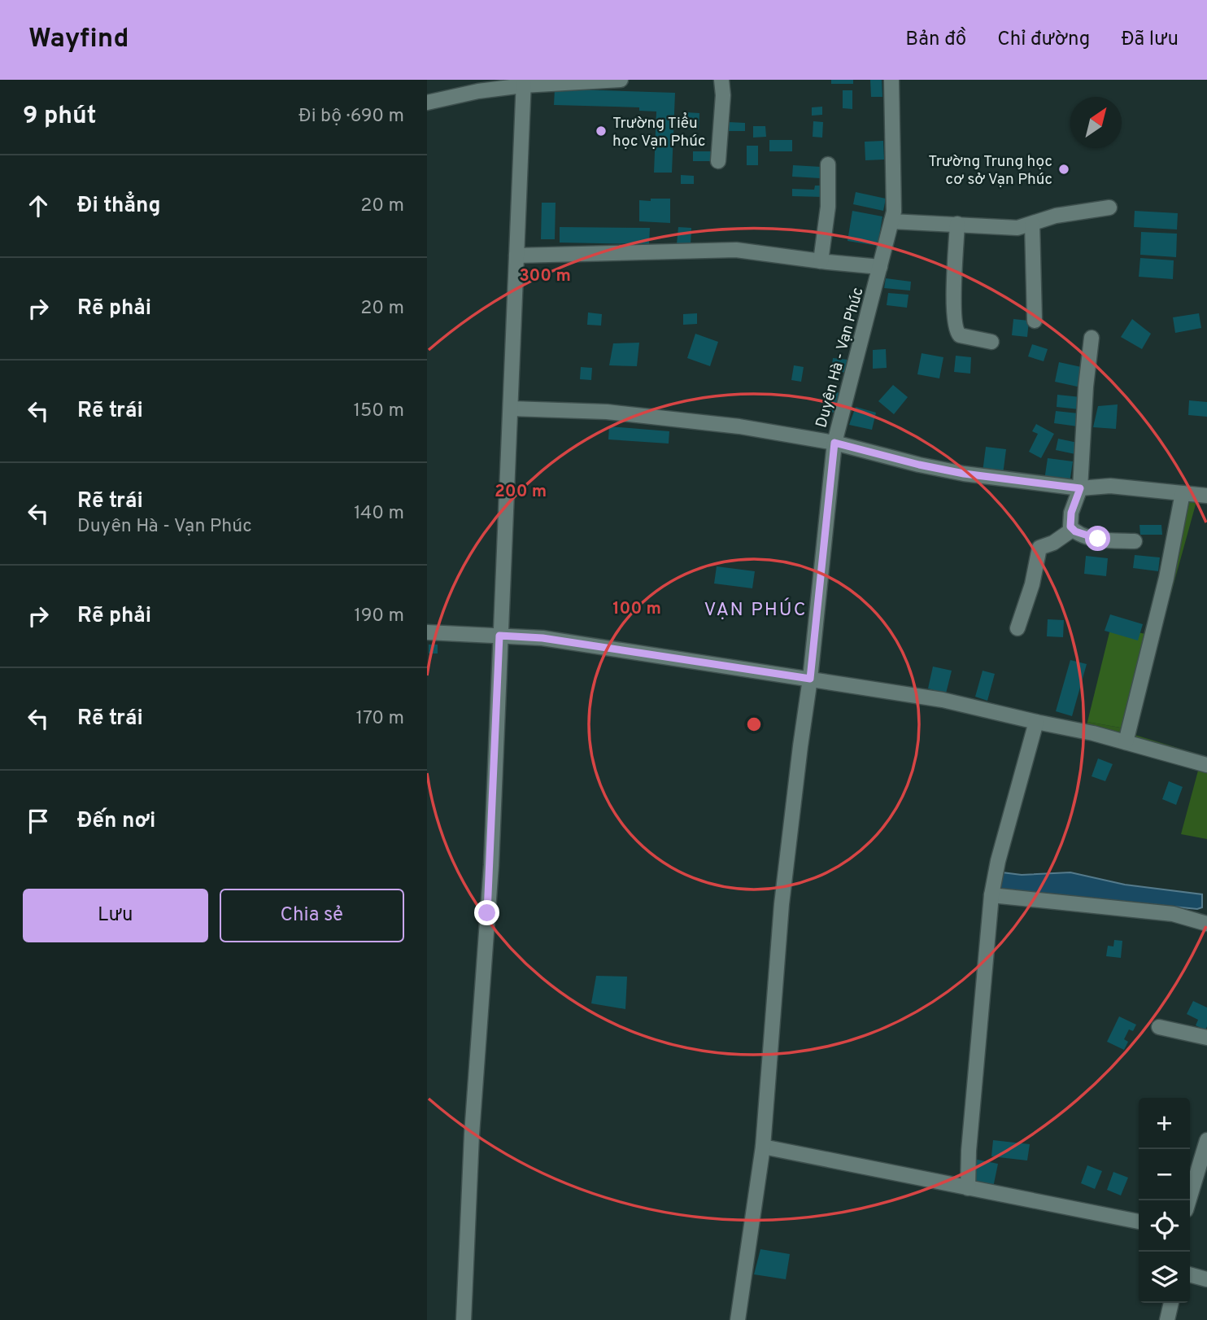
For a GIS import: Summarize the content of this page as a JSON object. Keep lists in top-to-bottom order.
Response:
{
  "streets": {
    "street": ["Duyên Hà - Vạn Phúc"]
  },
  "districts": ["VẠN PHÚC"],
  "places": ["Trường Tiểu học Vạn Phúc", "Trường Trung học cơ sở Vạn Phúc"],
  "north": "top right",
  "page": {
    "header": "Wayfind",
    "nav": ["Bản đồ", "Chỉ đường", "Đã lưu"],
    "heading": ["9 phút", "Đi bộ · 690 m"],
    "list": [
      ["Đi thẳng", "20 m"],
      ["Rẽ phải", "20 m"],
      ["Rẽ trái", "150 m"],
      ["Rẽ trái", "Duyên Hà - Vạn Phúc", "140 m"],
      ["Rẽ phải", "190 m"],
      ["Rẽ trái", "170 m"],
      "Đến nơi"
    ],
    "buttons": ["Lưu", "Chia sẻ"],
    "map_buttons": ["+", "−"]
  },
  "rings": ["300 m", "200 m", "100 m"]
}
